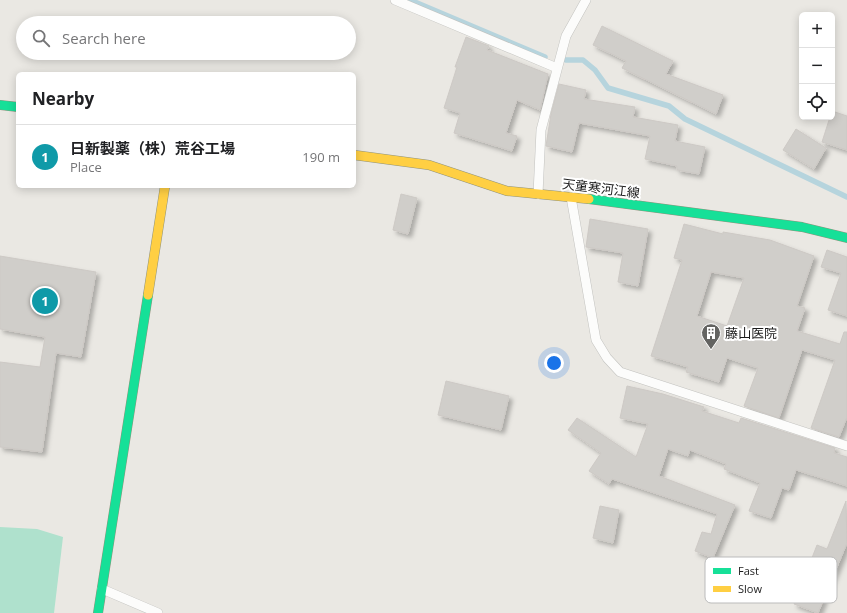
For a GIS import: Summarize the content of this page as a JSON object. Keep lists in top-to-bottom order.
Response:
{
  "streets": {
    "main road": ["天童寒河江線"]
  },
  "places": {
    "building": ["藤山医院"]
  },
  "legend": ["Fast", "Slow"],
  "page": {
    "map_buttons": ["+", "−"],
    "search": "Search here",
    "heading": "Nearby",
    "list": [
      {
        "mark": "1",
        "name": "日新製薬（株）荒谷工場",
        "note": "Place",
        "value": "190 m"
      }
    ],
    "pins": "1"
  }
}
